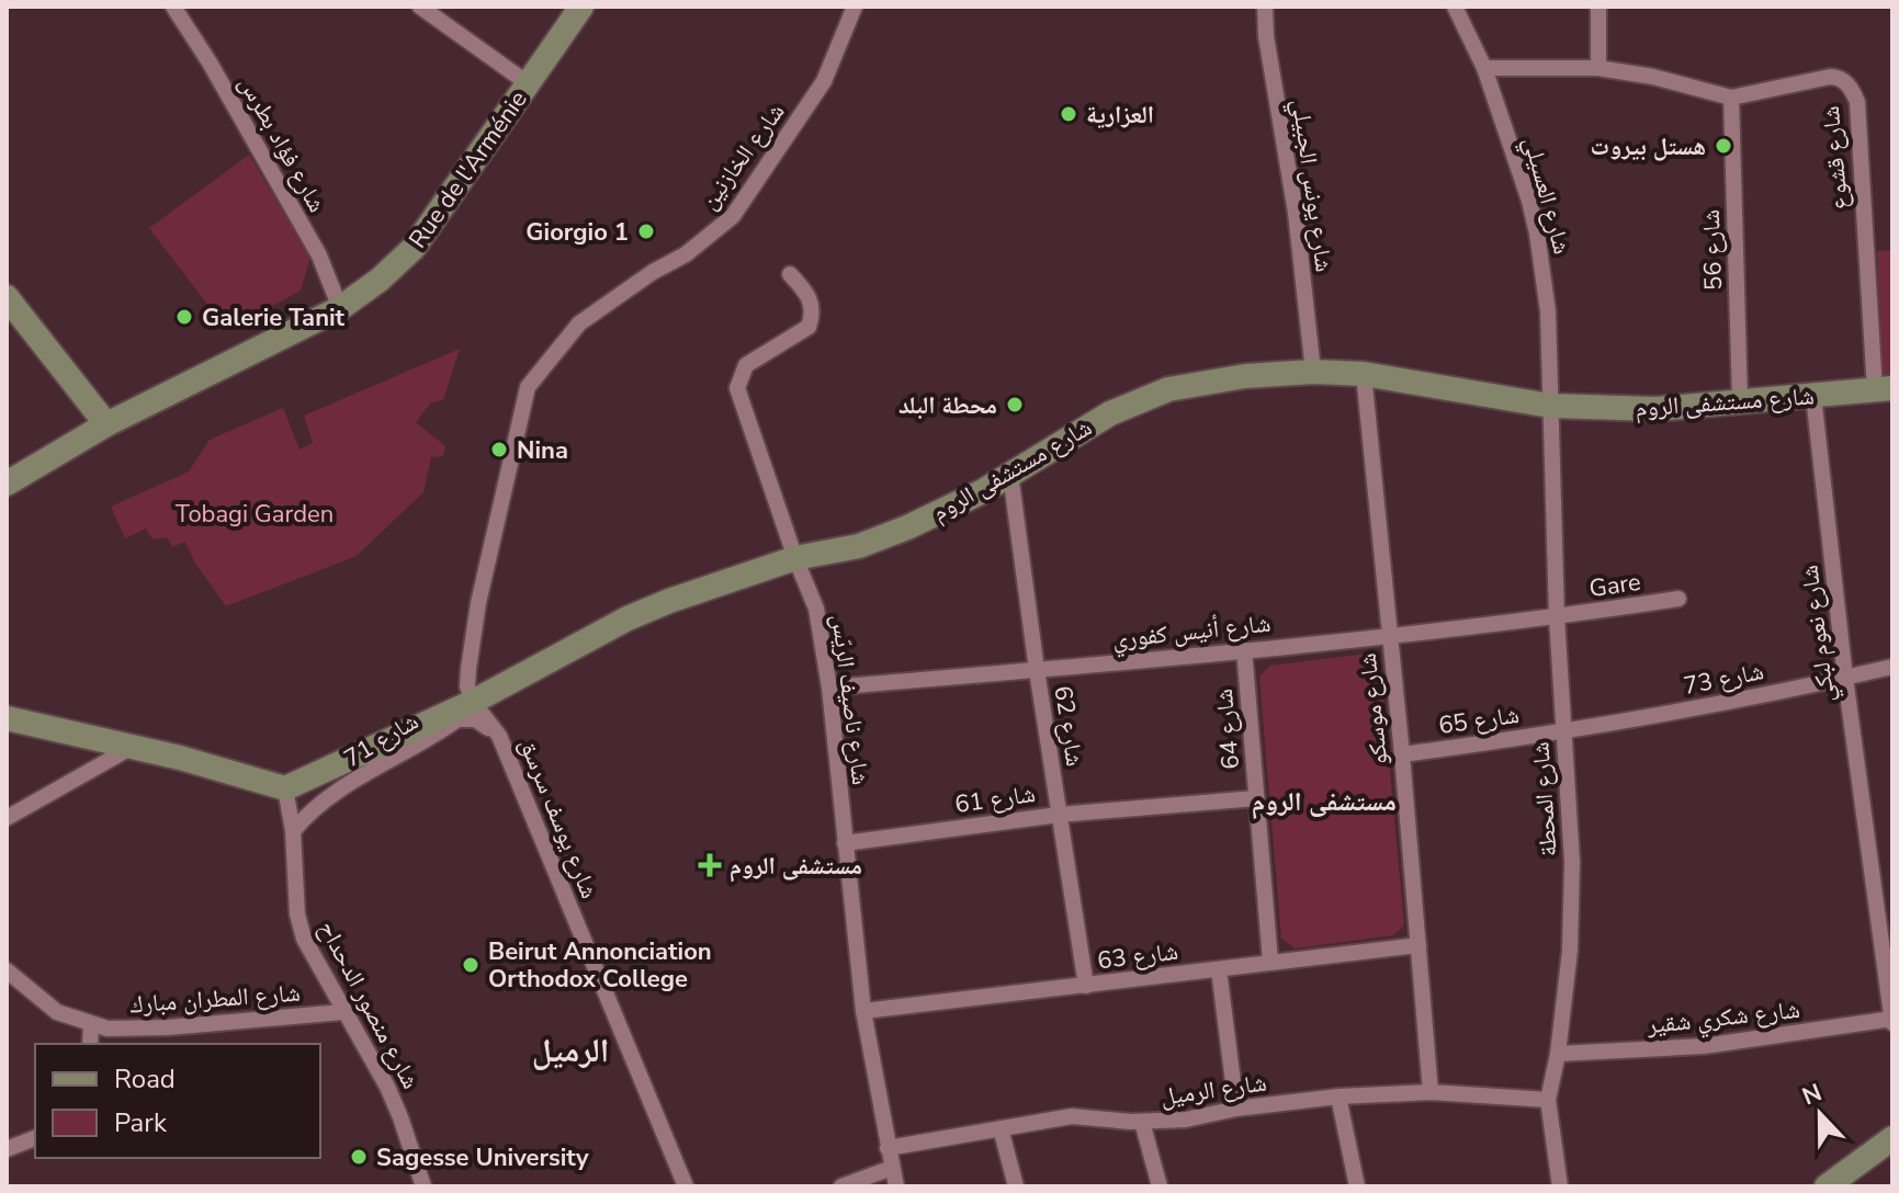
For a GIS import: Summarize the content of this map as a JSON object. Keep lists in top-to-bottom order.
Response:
{
  "streets": {
    "street": [
      "شارع فؤاد بطرس",
      "شارع الخازنين",
      "شارع قشوع",
      "Rue de l'Arménie",
      "شارع يونس الجبيلي",
      "شارع العسيلي",
      "شارع 56",
      "شارع مستشفى الروم",
      "Gare",
      "شارع أنيس كفوري",
      "شارع نعوم لبكي",
      "شارع 73",
      "شارع ناصيف الريّس",
      "شارع موسكو",
      "شارع 65",
      "شارع 62",
      "شارع 64",
      "شارع 71",
      "شارع 61",
      "شارع المحطة",
      "شارع يوسف سرسق",
      "شارع 63",
      "شارع المطران مبارك",
      "شارع منصور الدحداح",
      "شارع شكري شقير",
      "شارع الرميل"
    ]
  },
  "crossings": [
    ["شارع فؤاد بطرس", "Rue de l'Arménie"],
    ["شارع الخازنين", "شارع مستشفى الروم"],
    ["شارع الخازنين", "شارع يوسف سرسق"],
    ["شارع قشوع", "شارع العسيلي"],
    ["شارع قشوع", "شارع 56"],
    ["شارع قشوع", "شارع مستشفى الروم"],
    ["شارع يونس الجبيلي", "شارع مستشفى الروم"],
    ["شارع العسيلي", "شارع مستشفى الروم"],
    ["شارع العسيلي", "شارع المحطة"],
    ["شارع 56", "شارع مستشفى الروم"],
    ["شارع مستشفى الروم", "شارع نعوم لبكي"],
    ["شارع مستشفى الروم", "شارع ناصيف الريّس"],
    ["شارع مستشفى الروم", "شارع موسكو"],
    ["شارع مستشفى الروم", "شارع 62"],
    ["شارع مستشفى الروم", "شارع المحطة"],
    ["شارع مستشفى الروم", "شارع يوسف سرسق"],
    ["شارع مستشفى الروم", "شارع منصور الدحداح"],
    ["Gare", "شارع أنيس كفوري"],
    ["Gare", "شارع المحطة"],
    ["شارع أنيس كفوري", "شارع ناصيف الريّس"],
    ["شارع أنيس كفوري", "شارع موسكو"],
    ["شارع أنيس كفوري", "شارع 62"],
    ["شارع أنيس كفوري", "شارع 64"],
    ["شارع أنيس كفوري", "شارع المحطة"],
    ["شارع نعوم لبكي", "شارع 73"],
    ["شارع نعوم لبكي", "شارع شكري شقير"],
    ["شارع 73", "شارع 65"],
    ["شارع 73", "شارع المحطة"],
    ["شارع ناصيف الريّس", "شارع 61"],
    ["شارع ناصيف الريّس", "شارع 63"],
    ["شارع ناصيف الريّس", "شارع الرميل"],
    ["شارع موسكو", "شارع 65"],
    ["شارع موسكو", "شارع 63"],
    ["شارع موسكو", "شارع الرميل"],
    ["شارع 65", "شارع المحطة"],
    ["شارع 62", "شارع 61"],
    ["شارع 62", "شارع 63"],
    ["شارع 64", "شارع 61"],
    ["شارع 64", "شارع 63"],
    ["شارع 71", "شارع يوسف سرسق"],
    ["شارع 71", "شارع منصور الدحداح"],
    ["شارع المحطة", "شارع شكري شقير"],
    ["شارع المحطة", "شارع الرميل"],
    ["شارع المطران مبارك", "شارع منصور الدحداح"]
  ],
  "districts": ["مستشفى الروم", "الرميل"],
  "parks": ["Tobagi Garden"],
  "places": {
    "other": [
      "العزارية",
      "هستل بيروت",
      "Giorgio 1",
      "Galerie Tanit",
      "محطة البلد",
      "Nina",
      "Beirut Annonciation Orthodox College",
      "Sagesse University"
    ],
    "health": ["مستشفى الروم"]
  },
  "legend": ["Road", "Park"],
  "north": "top"
}
